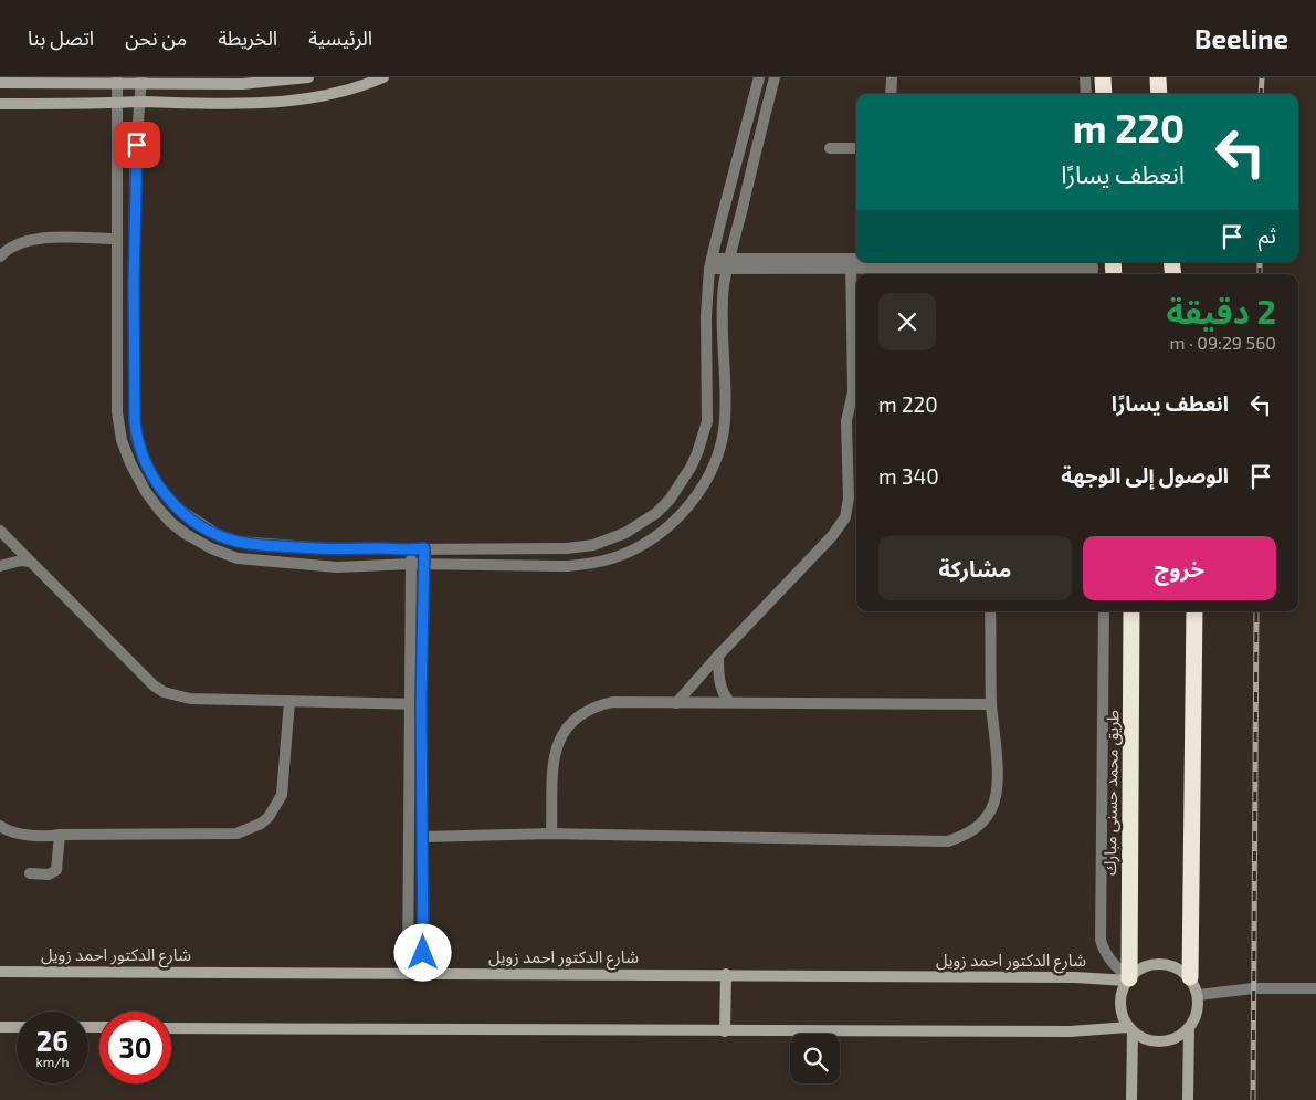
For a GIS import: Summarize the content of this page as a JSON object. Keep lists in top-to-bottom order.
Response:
{
  "streets": {
    "highway": ["طريق محمد حسنى مبارك"],
    "street": ["شارع الدكتور احمد زويل"]
  },
  "crossings": [
    ["طريق محمد حسنى مبارك", "شارع الدكتور احمد زويل"]
  ],
  "page": {
    "header": "Beeline",
    "nav": [
      "الرئيسية",
      "الخريطة",
      "من نحن",
      "اتصل بنا"
    ],
    "turn": ["220 m", "انعطف يسارًا"],
    "then": "ثم",
    "heading": ["2 دقيقة", "560 m · 09:29"],
    "list": [
      {
        "name": "انعطف يسارًا",
        "value": "220 m"
      },
      {
        "name": "الوصول إلى الوجهة",
        "value": "340 m"
      }
    ],
    "buttons": ["خروج", "مشاركة"],
    "speed": "26 km/h",
    "limit": "30"
  }
}
